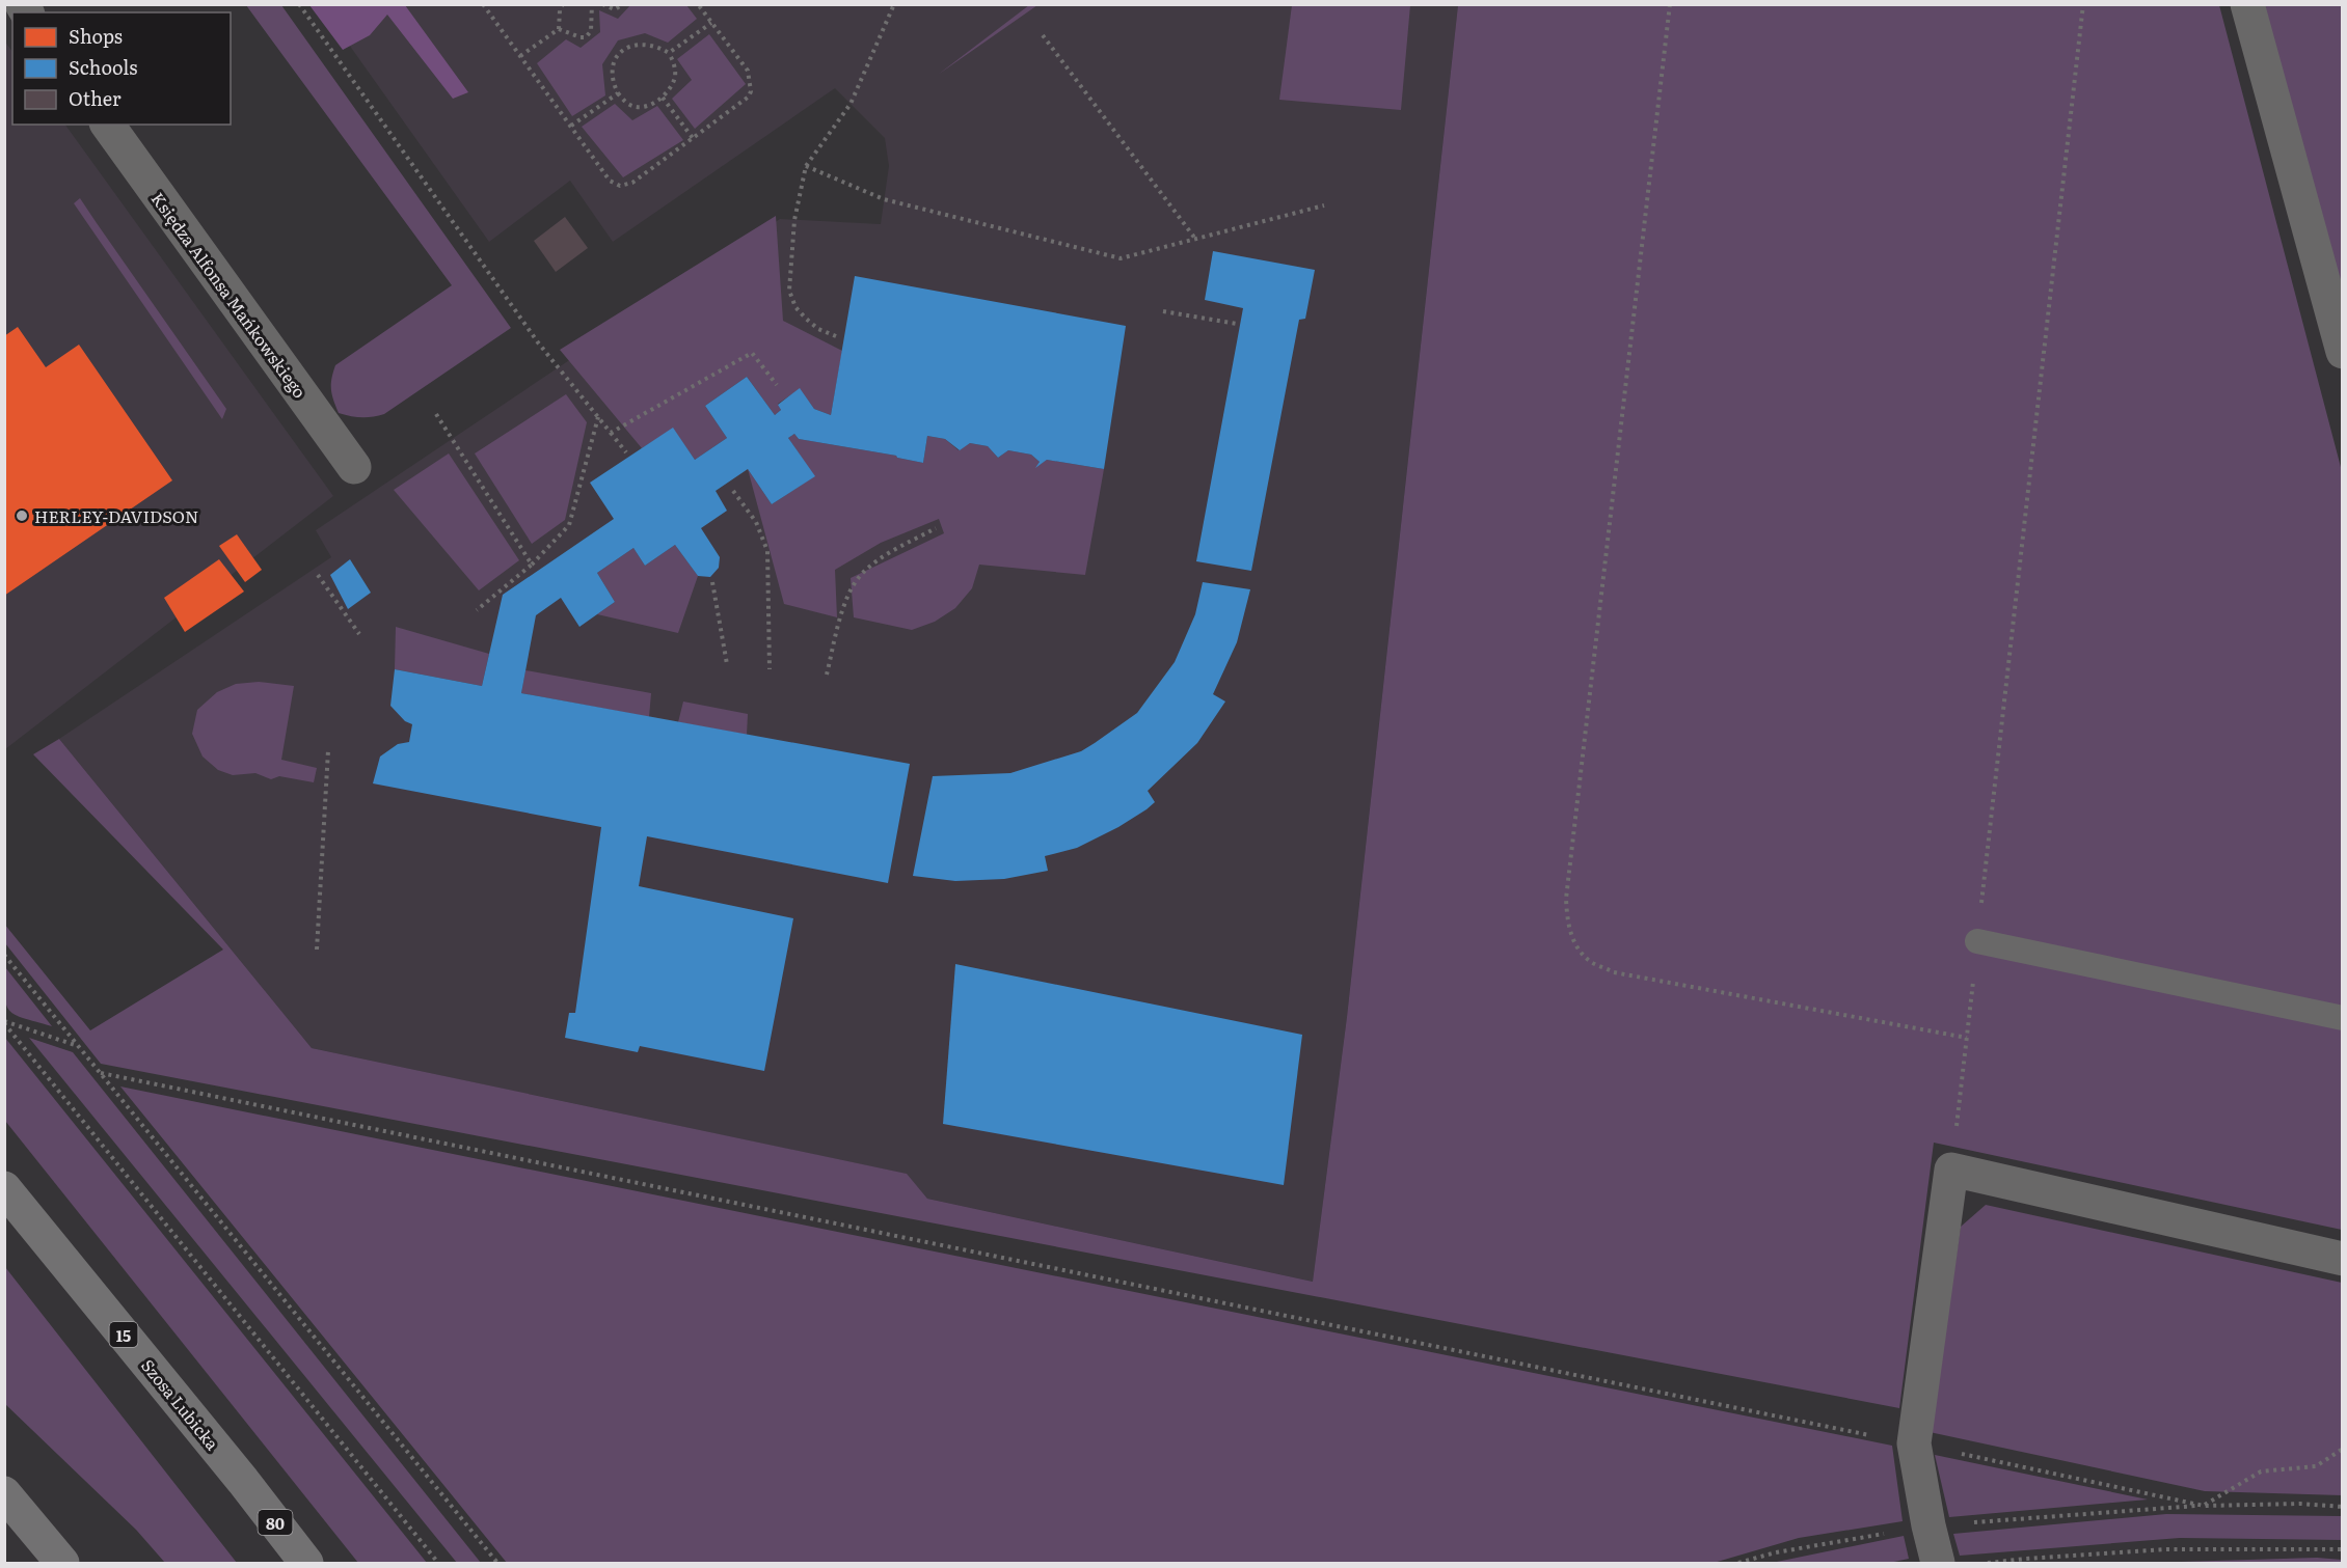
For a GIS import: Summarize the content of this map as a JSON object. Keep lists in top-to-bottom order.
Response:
{
  "streets": {
    "main road": ["15", "Szosa Lubicka", "80"],
    "street": ["Księdza Alfonsa Mańkowskiego"]
  },
  "places": ["HERLEY-DAVIDSON"],
  "legend": ["Shops", "Schools", "Other"]
}
